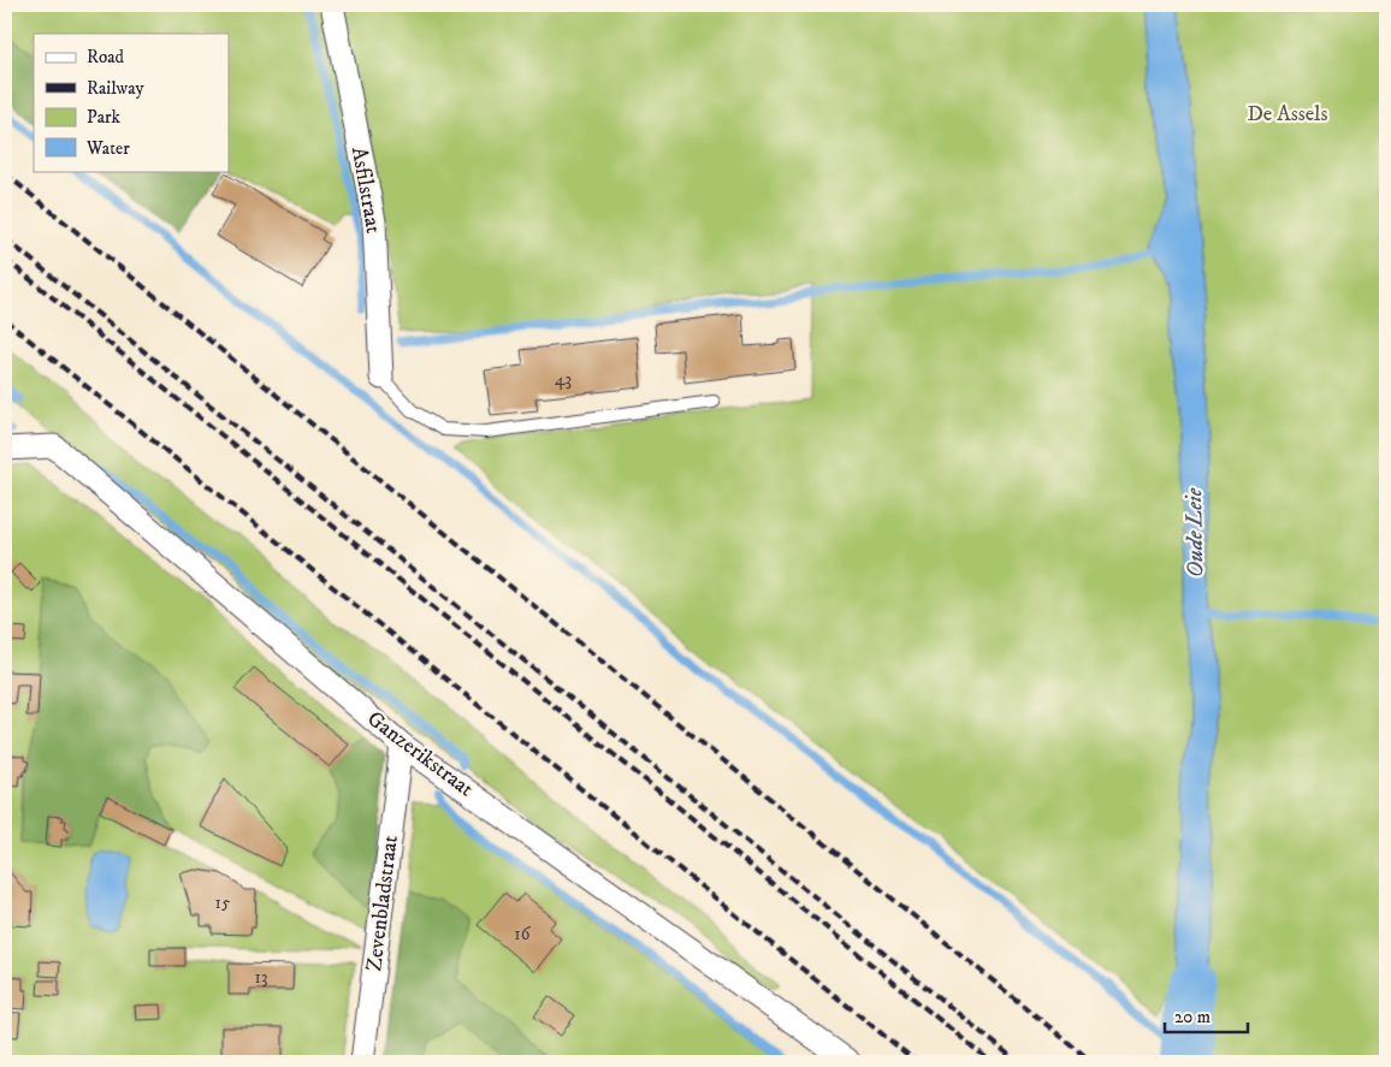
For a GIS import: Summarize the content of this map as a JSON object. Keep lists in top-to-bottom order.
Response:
{
  "streets": {
    "street": ["Asfilstraat", "Ganzerikstraat", "Zevenbladstraat"]
  },
  "crossings": [
    ["Ganzerikstraat", "Zevenbladstraat"]
  ],
  "water": ["Oude Leie"],
  "parks": ["De Assels"],
  "house_numbers": [
    "43",
    "15",
    "16",
    "13"
  ],
  "legend": [
    "Road",
    "Railway",
    "Park",
    "Water"
  ],
  "scale_bar": "20 m"
}
